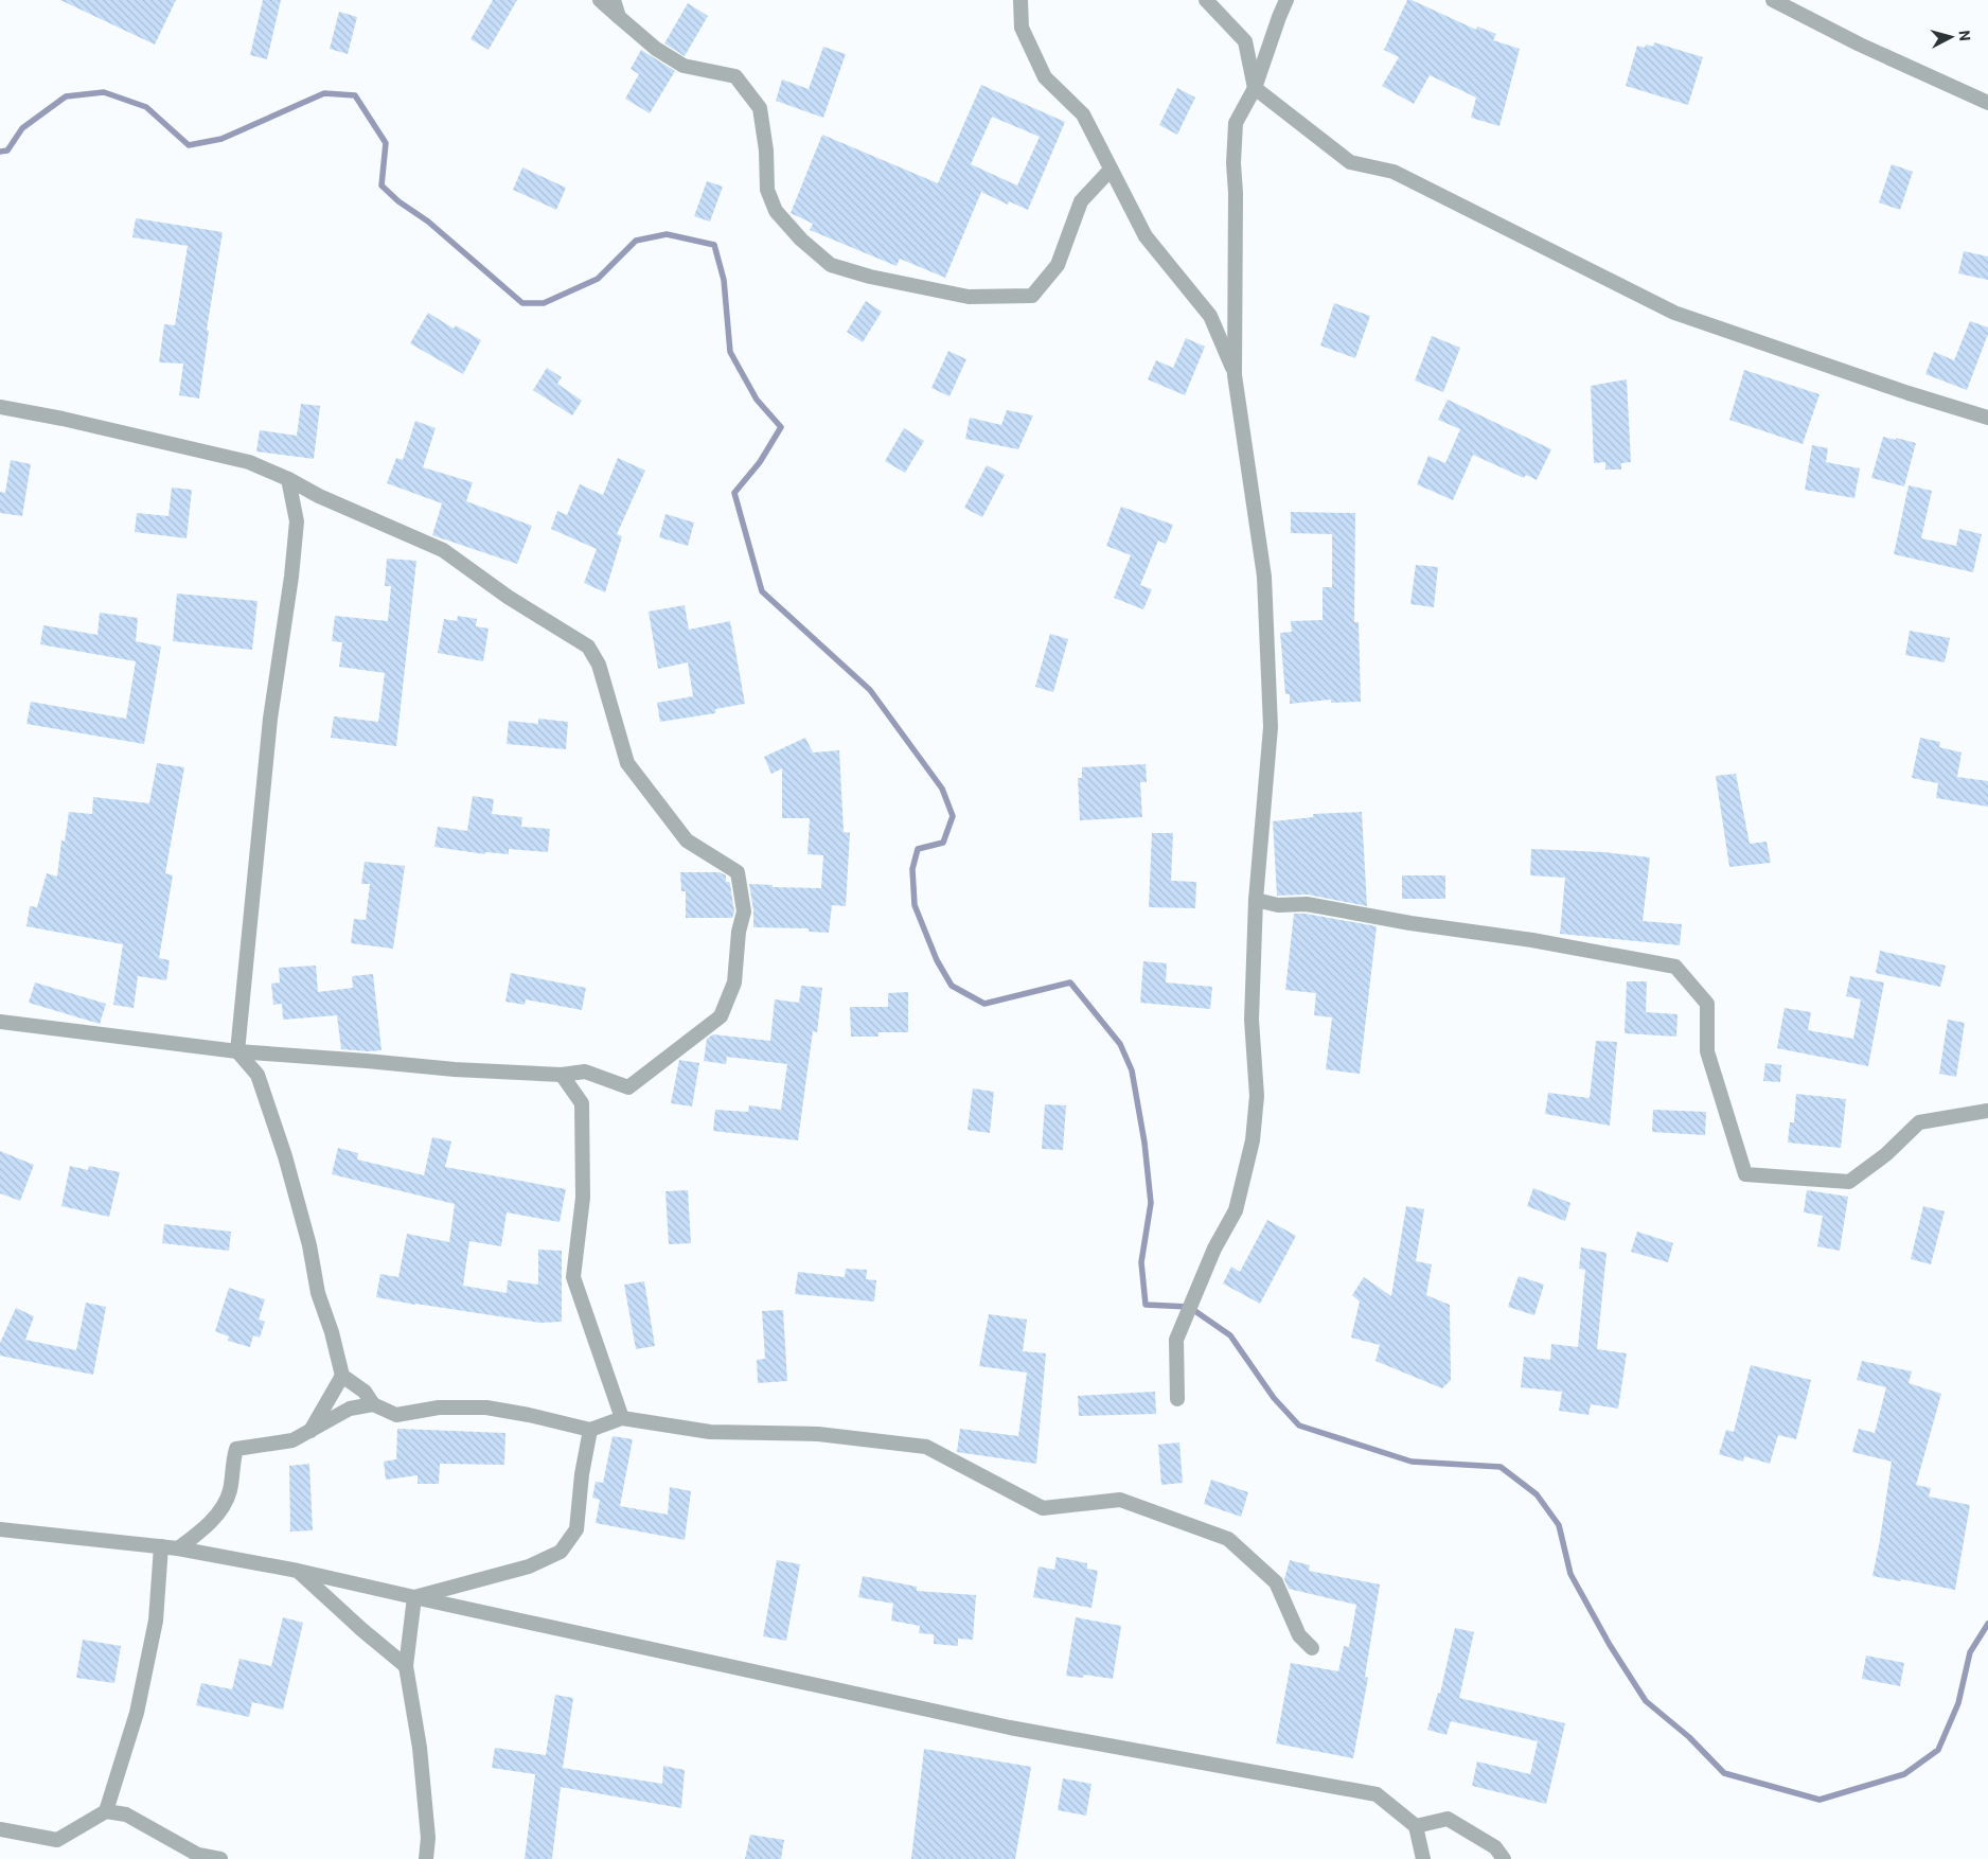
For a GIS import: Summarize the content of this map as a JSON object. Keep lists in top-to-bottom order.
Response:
{
  "north": "right"
}
